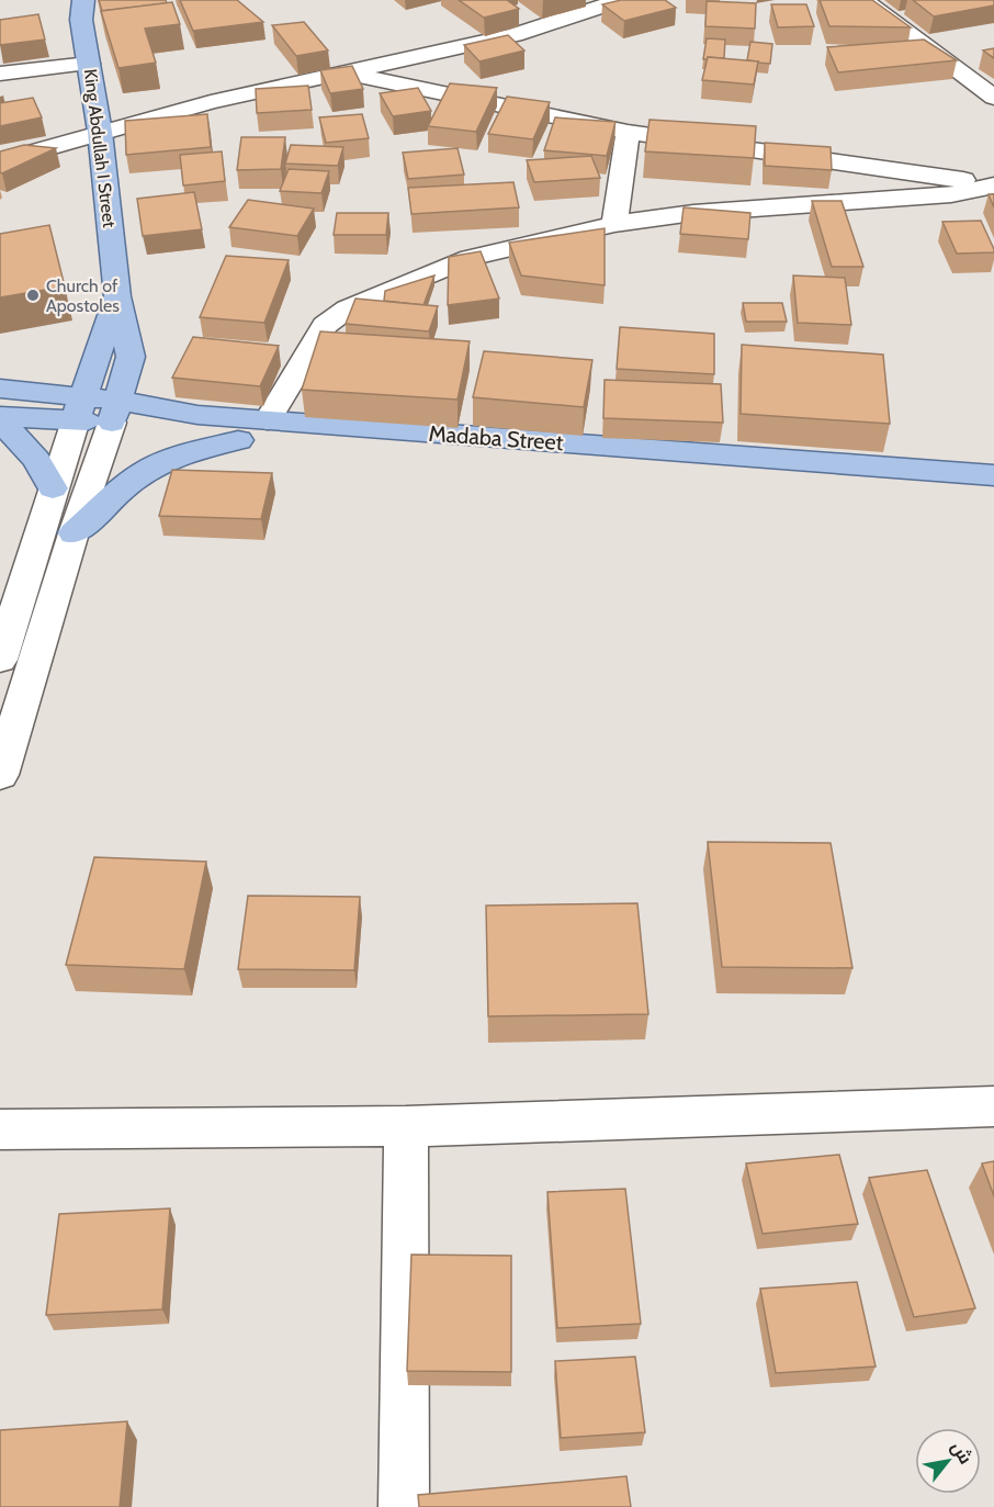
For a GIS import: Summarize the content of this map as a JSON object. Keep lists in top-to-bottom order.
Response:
{
  "streets": {
    "main road": ["King Abdullah I Street", "Madaba Street"]
  },
  "places": ["Church of Apostoles"],
  "north": "top right"
}
